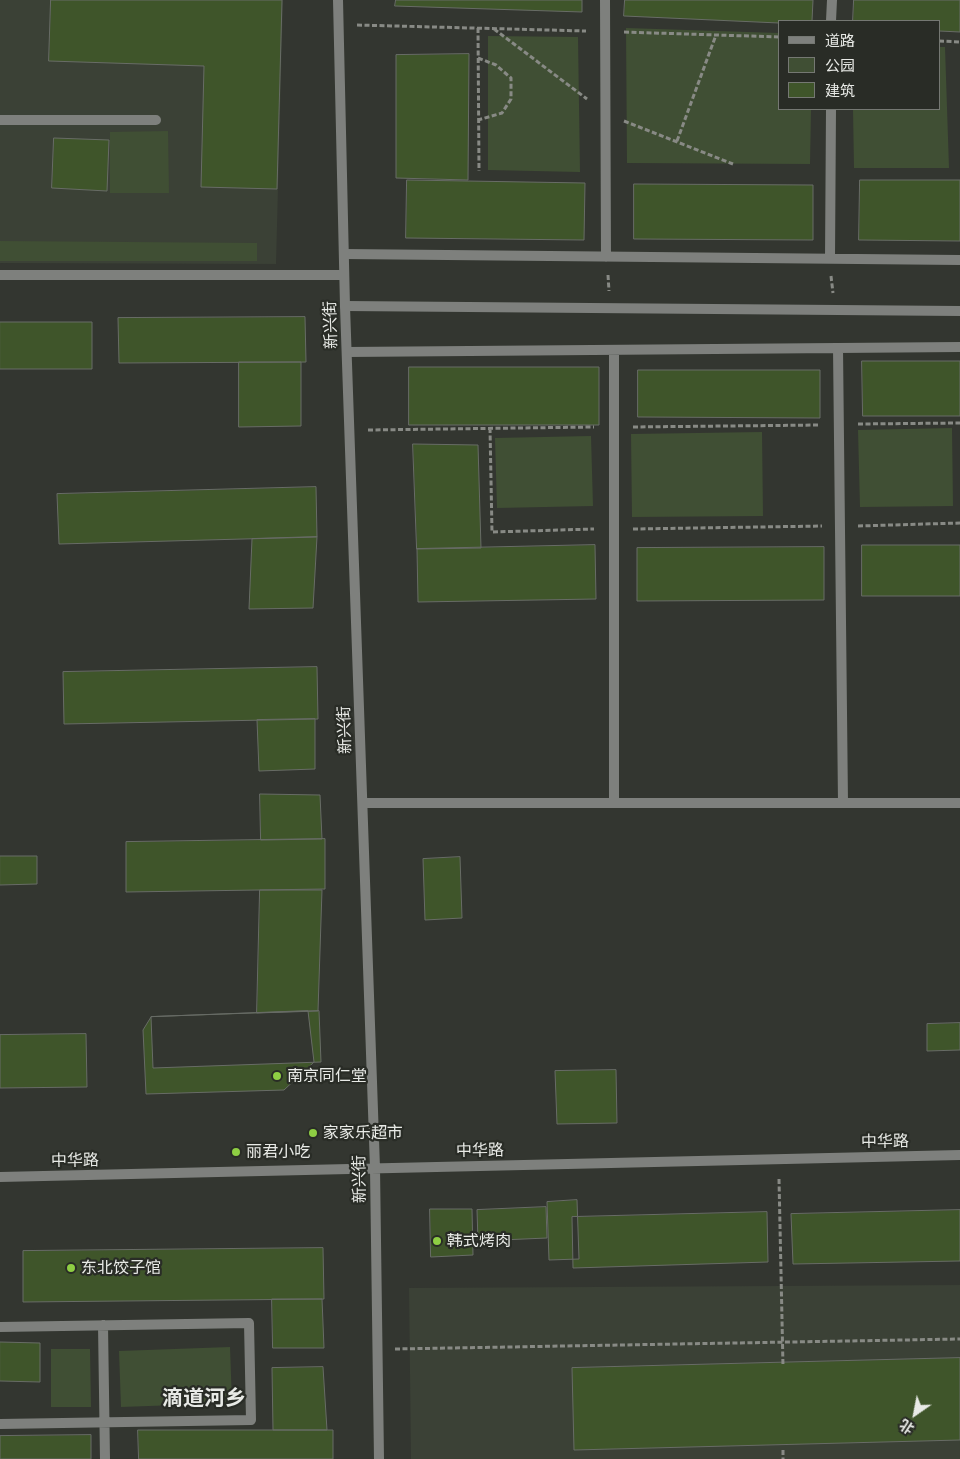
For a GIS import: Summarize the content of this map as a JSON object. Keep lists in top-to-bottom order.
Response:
{
  "streets": {
    "street": ["新兴街", "中华路"]
  },
  "crossings": [
    ["新兴街", "中华路"]
  ],
  "districts": ["滴道河乡"],
  "places": [
    "南京同仁堂",
    "家家乐超市",
    "丽君小吃",
    "韩式烤肉",
    "东北饺子馆"
  ],
  "legend": ["道路", "公园", "建筑"],
  "north": "bottom left"
}
